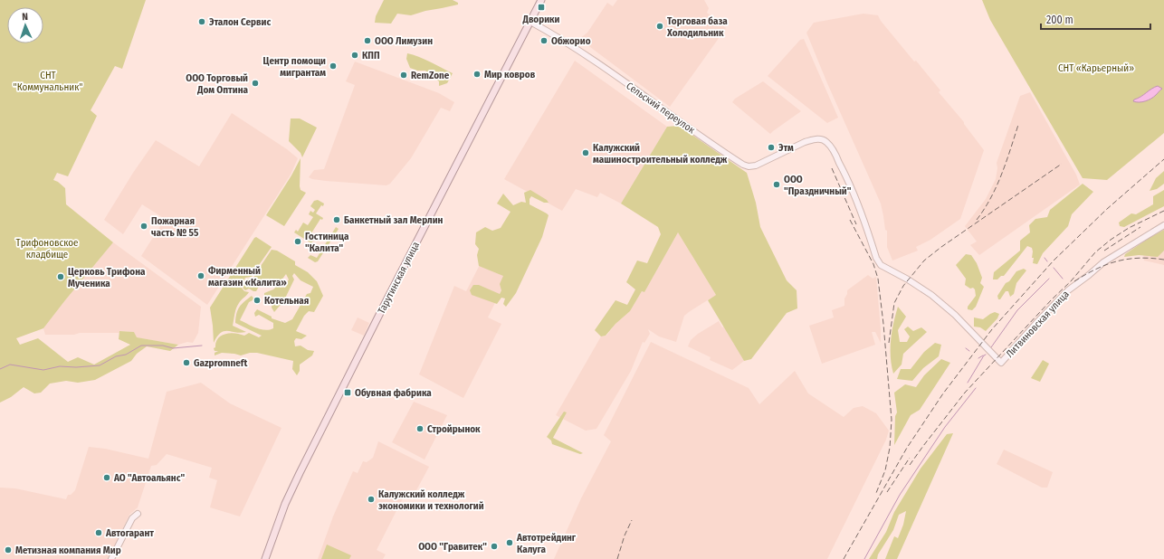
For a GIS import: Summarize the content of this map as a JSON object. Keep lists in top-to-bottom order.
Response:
{
  "streets": {
    "main road": ["Тарутинская улица"],
    "street": ["Сельский переулок", "Литвиновская улица"]
  },
  "crossings": [
    ["Сельский переулок", "Тарутинская улица"],
    ["Сельский переулок", "Литвиновская улица"]
  ],
  "parks": ["СНТ «Карьерный»", "СНТ \"Коммунальник\"", "Трифоновское кладбище"],
  "places": {
    "transit": ["Дворики", "Обувная фабрика"],
    "other": [
      "Эталон Сервис",
      "Торговая база Холодильник",
      "ООО Лимузин",
      "Обжорио",
      "КПП",
      "Центр помощи мигрантам",
      "Мир ковров",
      "RemZone",
      "ООО Торговый Дом Оптина",
      "Этм",
      "Калужский машиностроительный колледж",
      "ООО \"Праздничный\"",
      "Банкетный зал Мерлин",
      "Пожарная часть № 55",
      "Гостиница \"Калита\"",
      "Фирменный магазин «Калита»",
      "Церковь Трифона Мученика",
      "Котельная",
      "Gazpromneft",
      "Стройрынок",
      "АО \"Автоальянс\"",
      "Калужский колледж экономики и технологий",
      "Автогарант",
      "Автотрейдинг Калуга",
      "ООО \"Гравитек\"",
      "Метизная компания Мир"
    ]
  },
  "scale_bar": "200 m",
  "north": "top"
}
